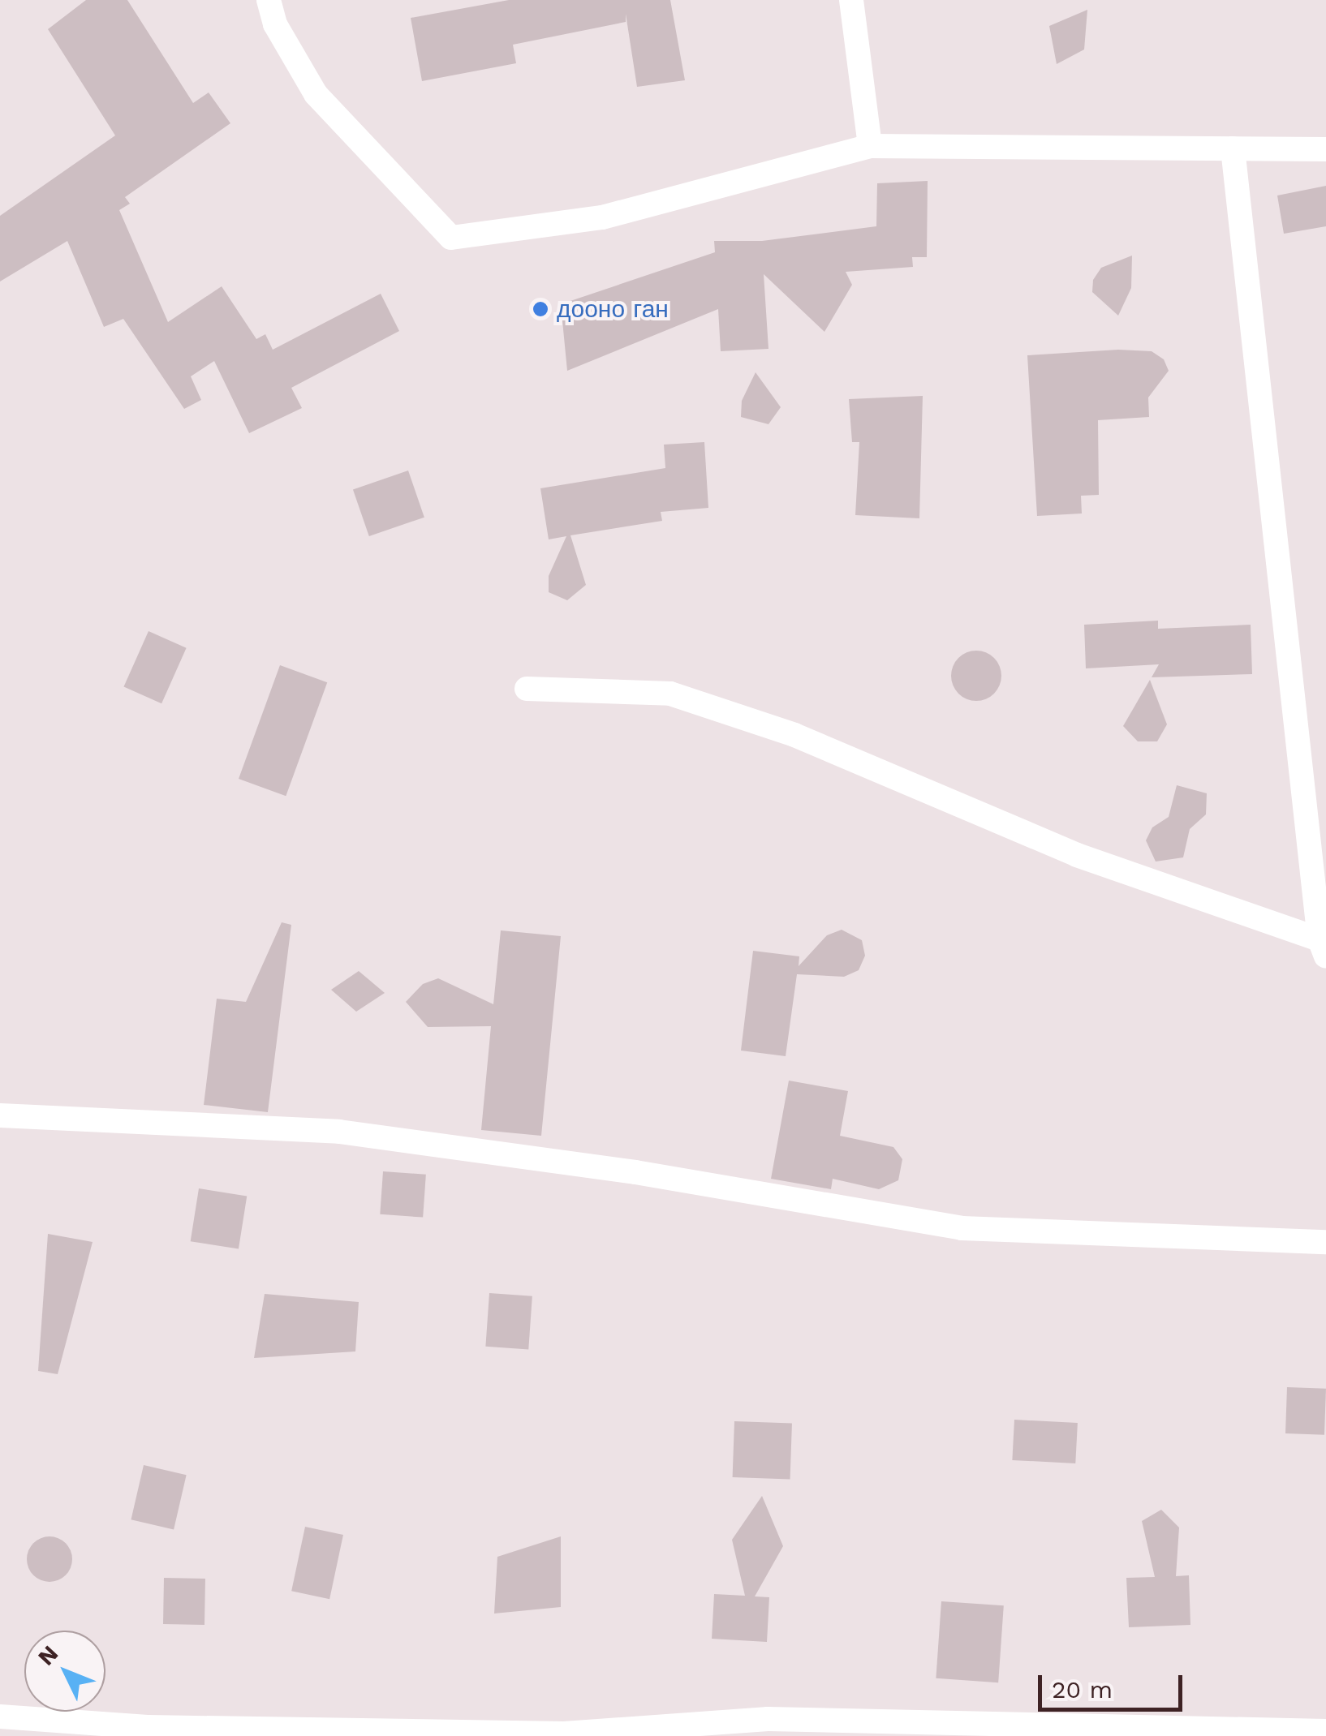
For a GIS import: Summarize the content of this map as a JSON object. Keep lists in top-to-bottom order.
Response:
{
  "places": ["дооно ган"],
  "scale_bar": "20 m",
  "north": "top left"
}
